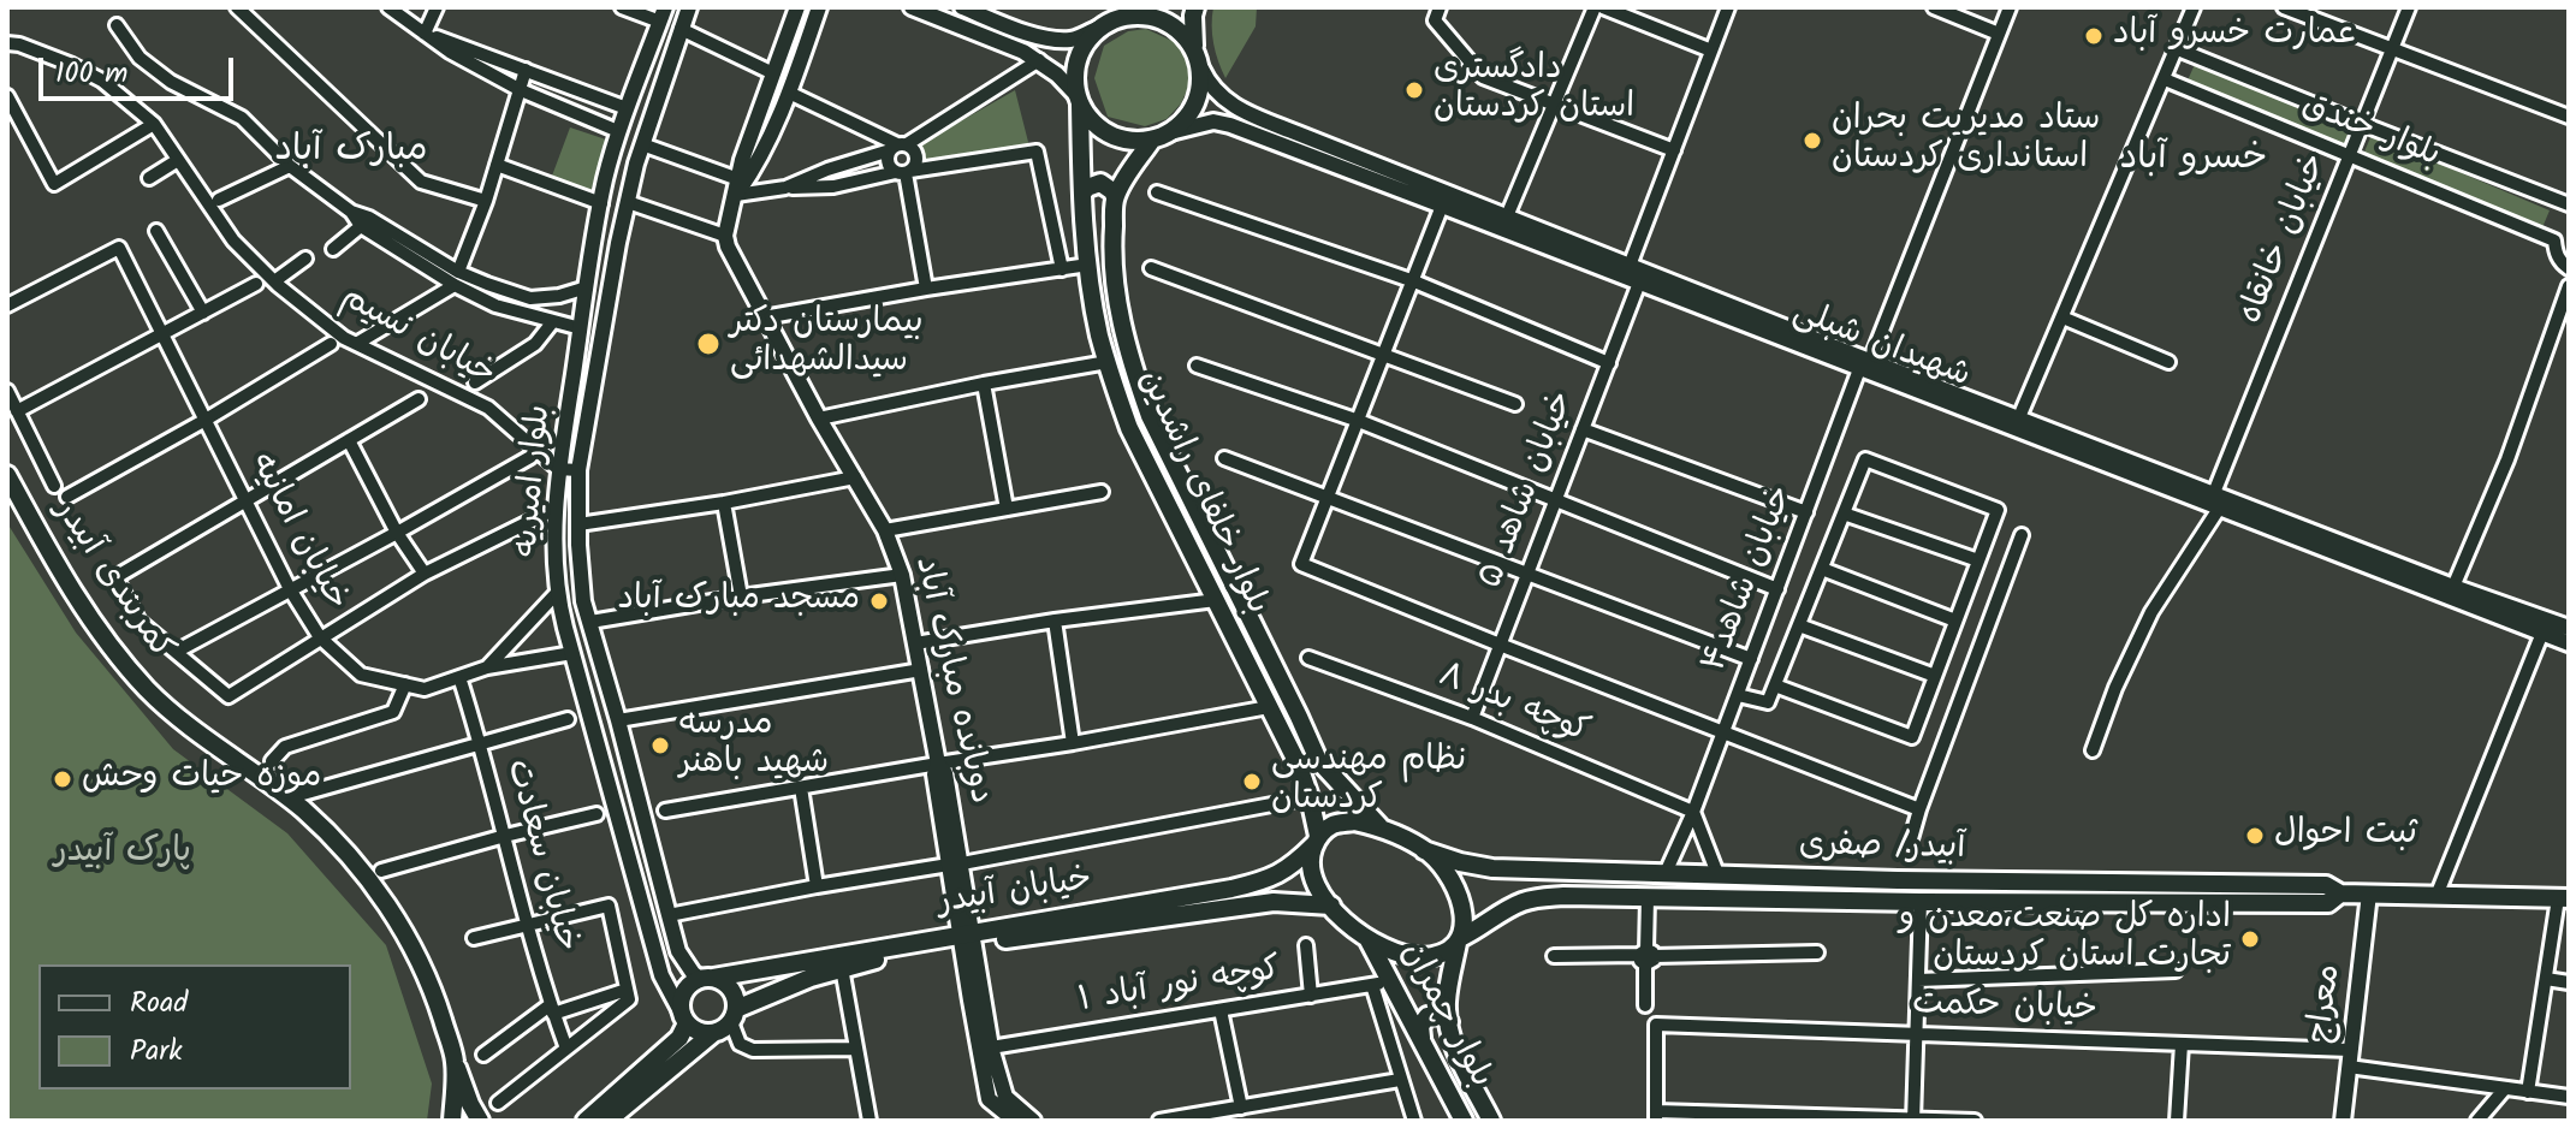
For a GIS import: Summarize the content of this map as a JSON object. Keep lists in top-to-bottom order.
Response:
{
  "streets": {
    "main road": [
      "بلوار خلفای راشدین",
      "کمربندی آبیدر",
      "آبیدر/ صفری",
      "خیابان آبیدر",
      "بلوار چمران"
    ],
    "street": [
      "بلوار خندق",
      "خیابان خانقاه",
      "خیابان نسیم",
      "شهیدان شبلی",
      "بلوار امیریه",
      "خیابان شاهد ۵",
      "خیابان امانیه",
      "خیابان شاهد۴",
      "دوبانده مبارک آباد",
      "کوچه بدر ۸",
      "خیابان سعادت",
      "کوچه نور آباد ۱",
      "معراج",
      "خیابان حکمت"
    ]
  },
  "crossings": [
    ["بلوار خندق", "خیابان خانقاه"],
    ["خیابان خانقاه", "شهیدان شبلی"],
    ["خیابان نسیم", "بلوار امیریه"],
    ["شهیدان شبلی", "خیابان شاهد ۵"],
    ["شهیدان شبلی", "بلوار خلفای راشدین"],
    ["شهیدان شبلی", "خیابان شاهد۴"],
    ["بلوار امیریه", "خیابان امانیه"],
    ["بلوار امیریه", "خیابان آبیدر"],
    ["خیابان شاهد ۵", "کوچه بدر ۸"],
    ["بلوار خلفای راشدین", "آبیدر/ صفری"],
    ["بلوار خلفای راشدین", "خیابان آبیدر"],
    ["بلوار خلفای راشدین", "بلوار چمران"],
    ["خیابان امانیه", "خیابان سعادت"],
    ["خیابان شاهد۴", "کوچه بدر ۸"],
    ["خیابان شاهد۴", "آبیدر/ صفری"],
    ["دوبانده مبارک آباد", "خیابان آبیدر"],
    ["آبیدر/ صفری", "خیابان آبیدر"],
    ["آبیدر/ صفری", "معراج"],
    ["آبیدر/ صفری", "بلوار چمران"],
    ["خیابان آبیدر", "بلوار چمران"],
    ["معراج", "خیابان حکمت"]
  ],
  "districts": ["مبارک آباد", "خسرو آباد"],
  "parks": ["پارک آبیدر"],
  "places": [
    "عمارت خسرو آباد",
    "دادگستری استان کردستان",
    "ستاد مدیریت بحران استانداری کردستان",
    "بیمارستان دکتر سیدالشهدائی",
    "مسجد مبارک آباد",
    "مدرسه شهید باهنر",
    "موزه حیات وحش",
    "نظام مهندسی کردستان",
    "ثبت احوال",
    "اداره کل صنعت،معدن و تجارت استان کردستان"
  ],
  "legend": ["Road", "Park"],
  "scale_bar": "100 m"
}
